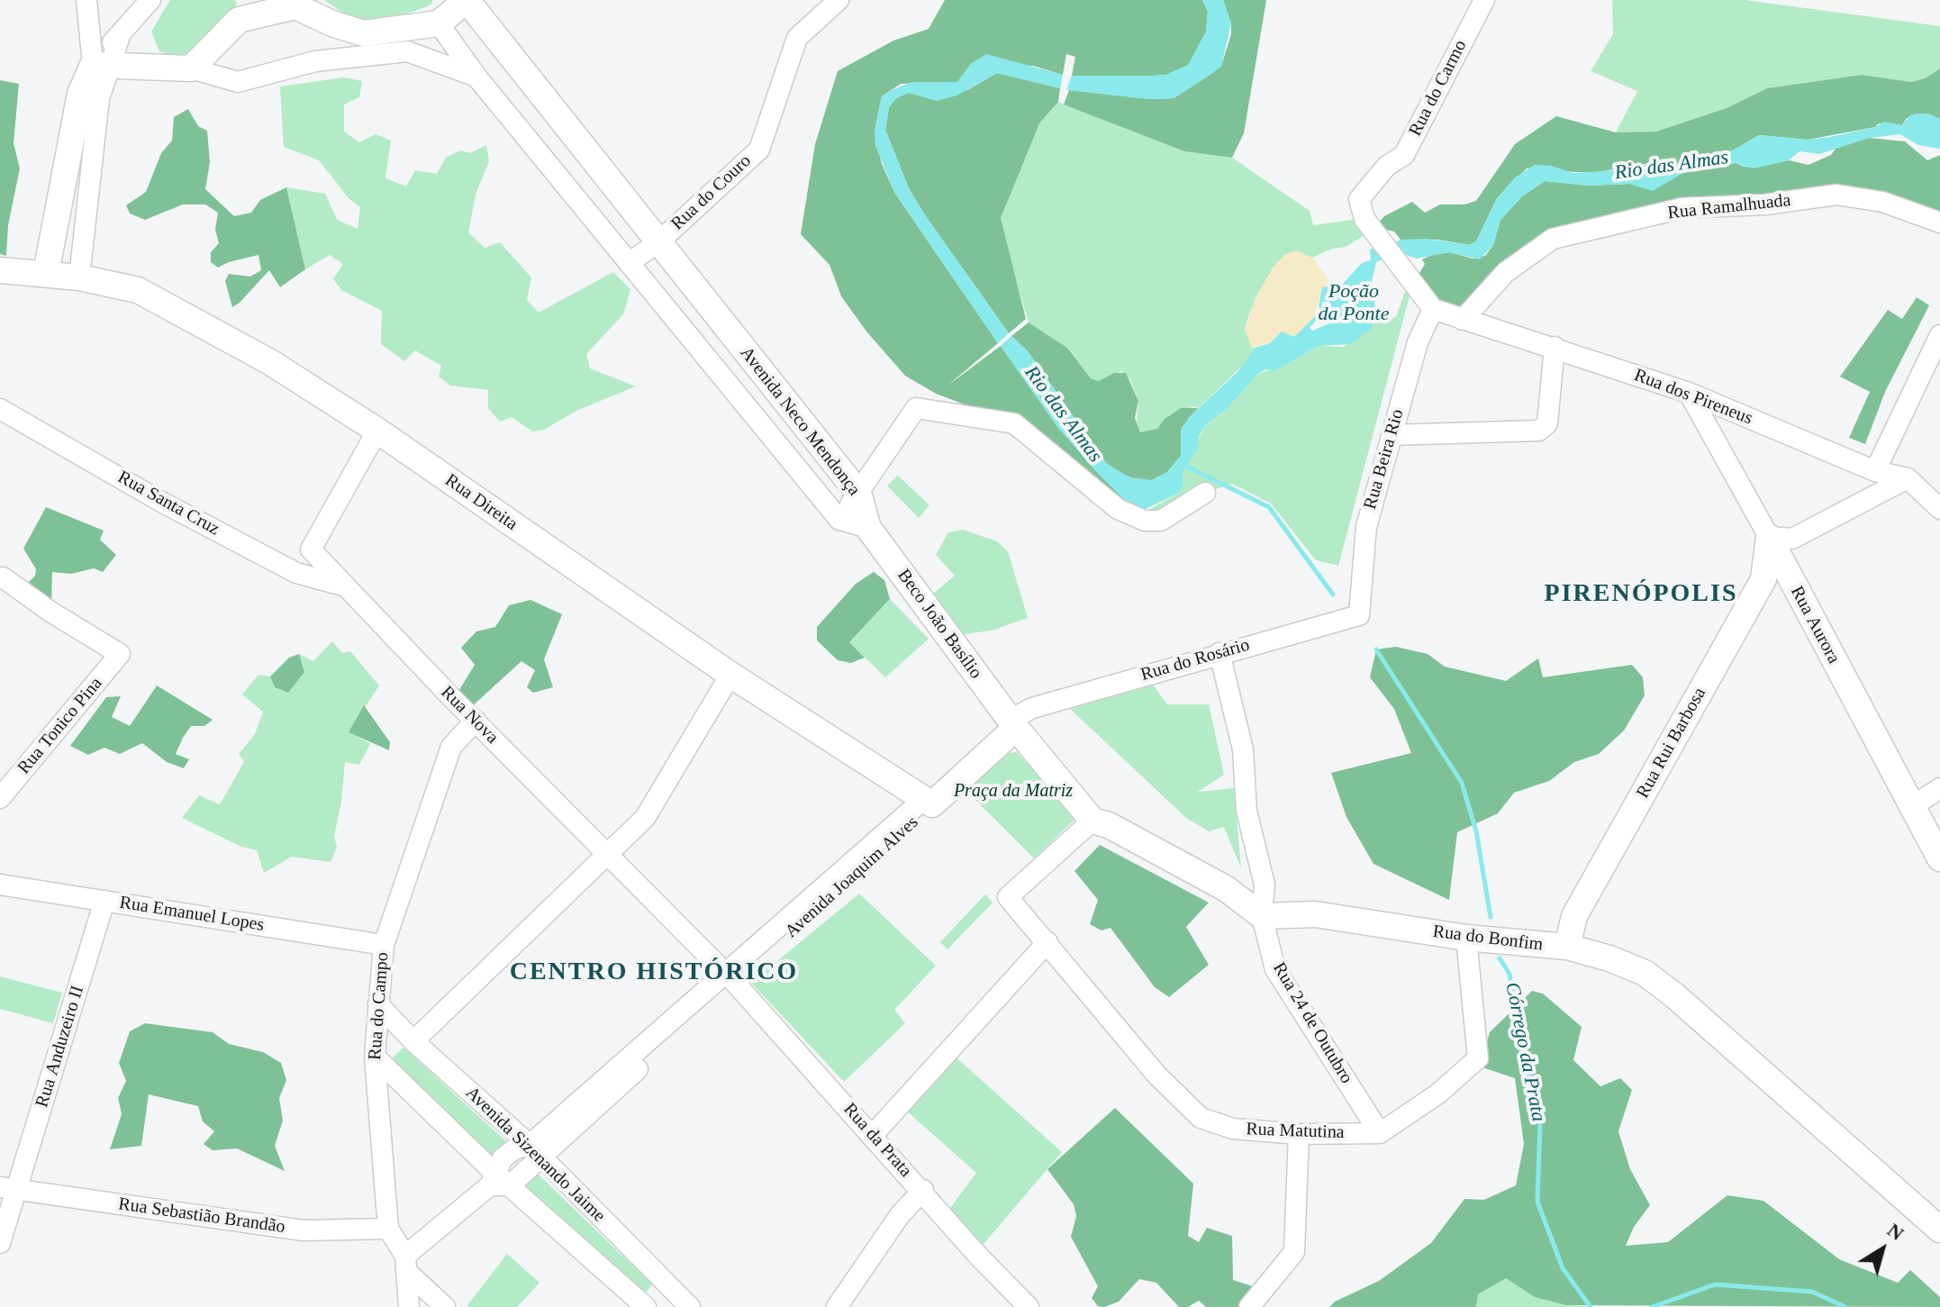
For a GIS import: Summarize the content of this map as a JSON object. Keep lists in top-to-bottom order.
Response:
{
  "streets": {
    "main road": [
      "Avenida Neco Mendonça",
      "Rua Direita",
      "Beco João Basílio",
      "Rua Aurora",
      "Rua Rui Barbosa",
      "Avenida Joaquim Alves",
      "Rua do Bonfim"
    ],
    "street": [
      "Rua do Carmo",
      "Rua do Couro",
      "Rua Ramalhuada",
      "Rua dos Pireneus",
      "Rua Beira Rio",
      "Rua Santa Cruz",
      "Rua do Rosário",
      "Rua Nova",
      "Rua Tonico Pina",
      "Rua Emanuel Lopes",
      "Rua do Campo",
      "Rua 24 de Outubro",
      "Rua Anduzeiro II",
      "Rua Matutina",
      "Rua da Prata",
      "Avenida Sizenando Jaime",
      "Rua Sebastião Brandão"
    ]
  },
  "crossings": [
    ["Rua do Carmo", "Rua dos Pireneus"],
    ["Rua do Carmo", "Rua Beira Rio"],
    ["Rua do Couro", "Avenida Neco Mendonça"],
    ["Rua Ramalhuada", "Rua dos Pireneus"],
    ["Rua dos Pireneus", "Rua Beira Rio"],
    ["Rua dos Pireneus", "Rua Aurora"],
    ["Avenida Neco Mendonça", "Beco João Basílio"],
    ["Rua Beira Rio", "Rua do Rosário"],
    ["Rua Direita", "Avenida Joaquim Alves"],
    ["Rua Santa Cruz", "Rua Nova"],
    ["Beco João Basílio", "Rua do Rosário"],
    ["Beco João Basílio", "Avenida Joaquim Alves"],
    ["Rua Aurora", "Rua Rui Barbosa"],
    ["Rua do Rosário", "Avenida Joaquim Alves"],
    ["Rua do Rosário", "Rua 24 de Outubro"],
    ["Rua Nova", "Avenida Joaquim Alves"],
    ["Rua Nova", "Rua do Campo"],
    ["Rua Nova", "Rua da Prata"],
    ["Rua Rui Barbosa", "Rua do Bonfim"],
    ["Avenida Joaquim Alves", "Rua do Campo"],
    ["Avenida Joaquim Alves", "Rua da Prata"],
    ["Avenida Joaquim Alves", "Avenida Sizenando Jaime"],
    ["Rua Emanuel Lopes", "Rua do Campo"],
    ["Rua Emanuel Lopes", "Rua Anduzeiro II"],
    ["Rua do Bonfim", "Rua 24 de Outubro"],
    ["Rua do Campo", "Avenida Sizenando Jaime"],
    ["Rua do Campo", "Rua Sebastião Brandão"],
    ["Rua 24 de Outubro", "Rua Matutina"],
    ["Rua Anduzeiro II", "Rua Sebastião Brandão"]
  ],
  "districts": ["PIRENÓPOLIS", "CENTRO HISTÓRICO"],
  "water": ["Rio das Almas", "Poção da Ponte", "Córrego da Prata"],
  "parks": ["Praça da Matriz"],
  "north": "top right"
}
